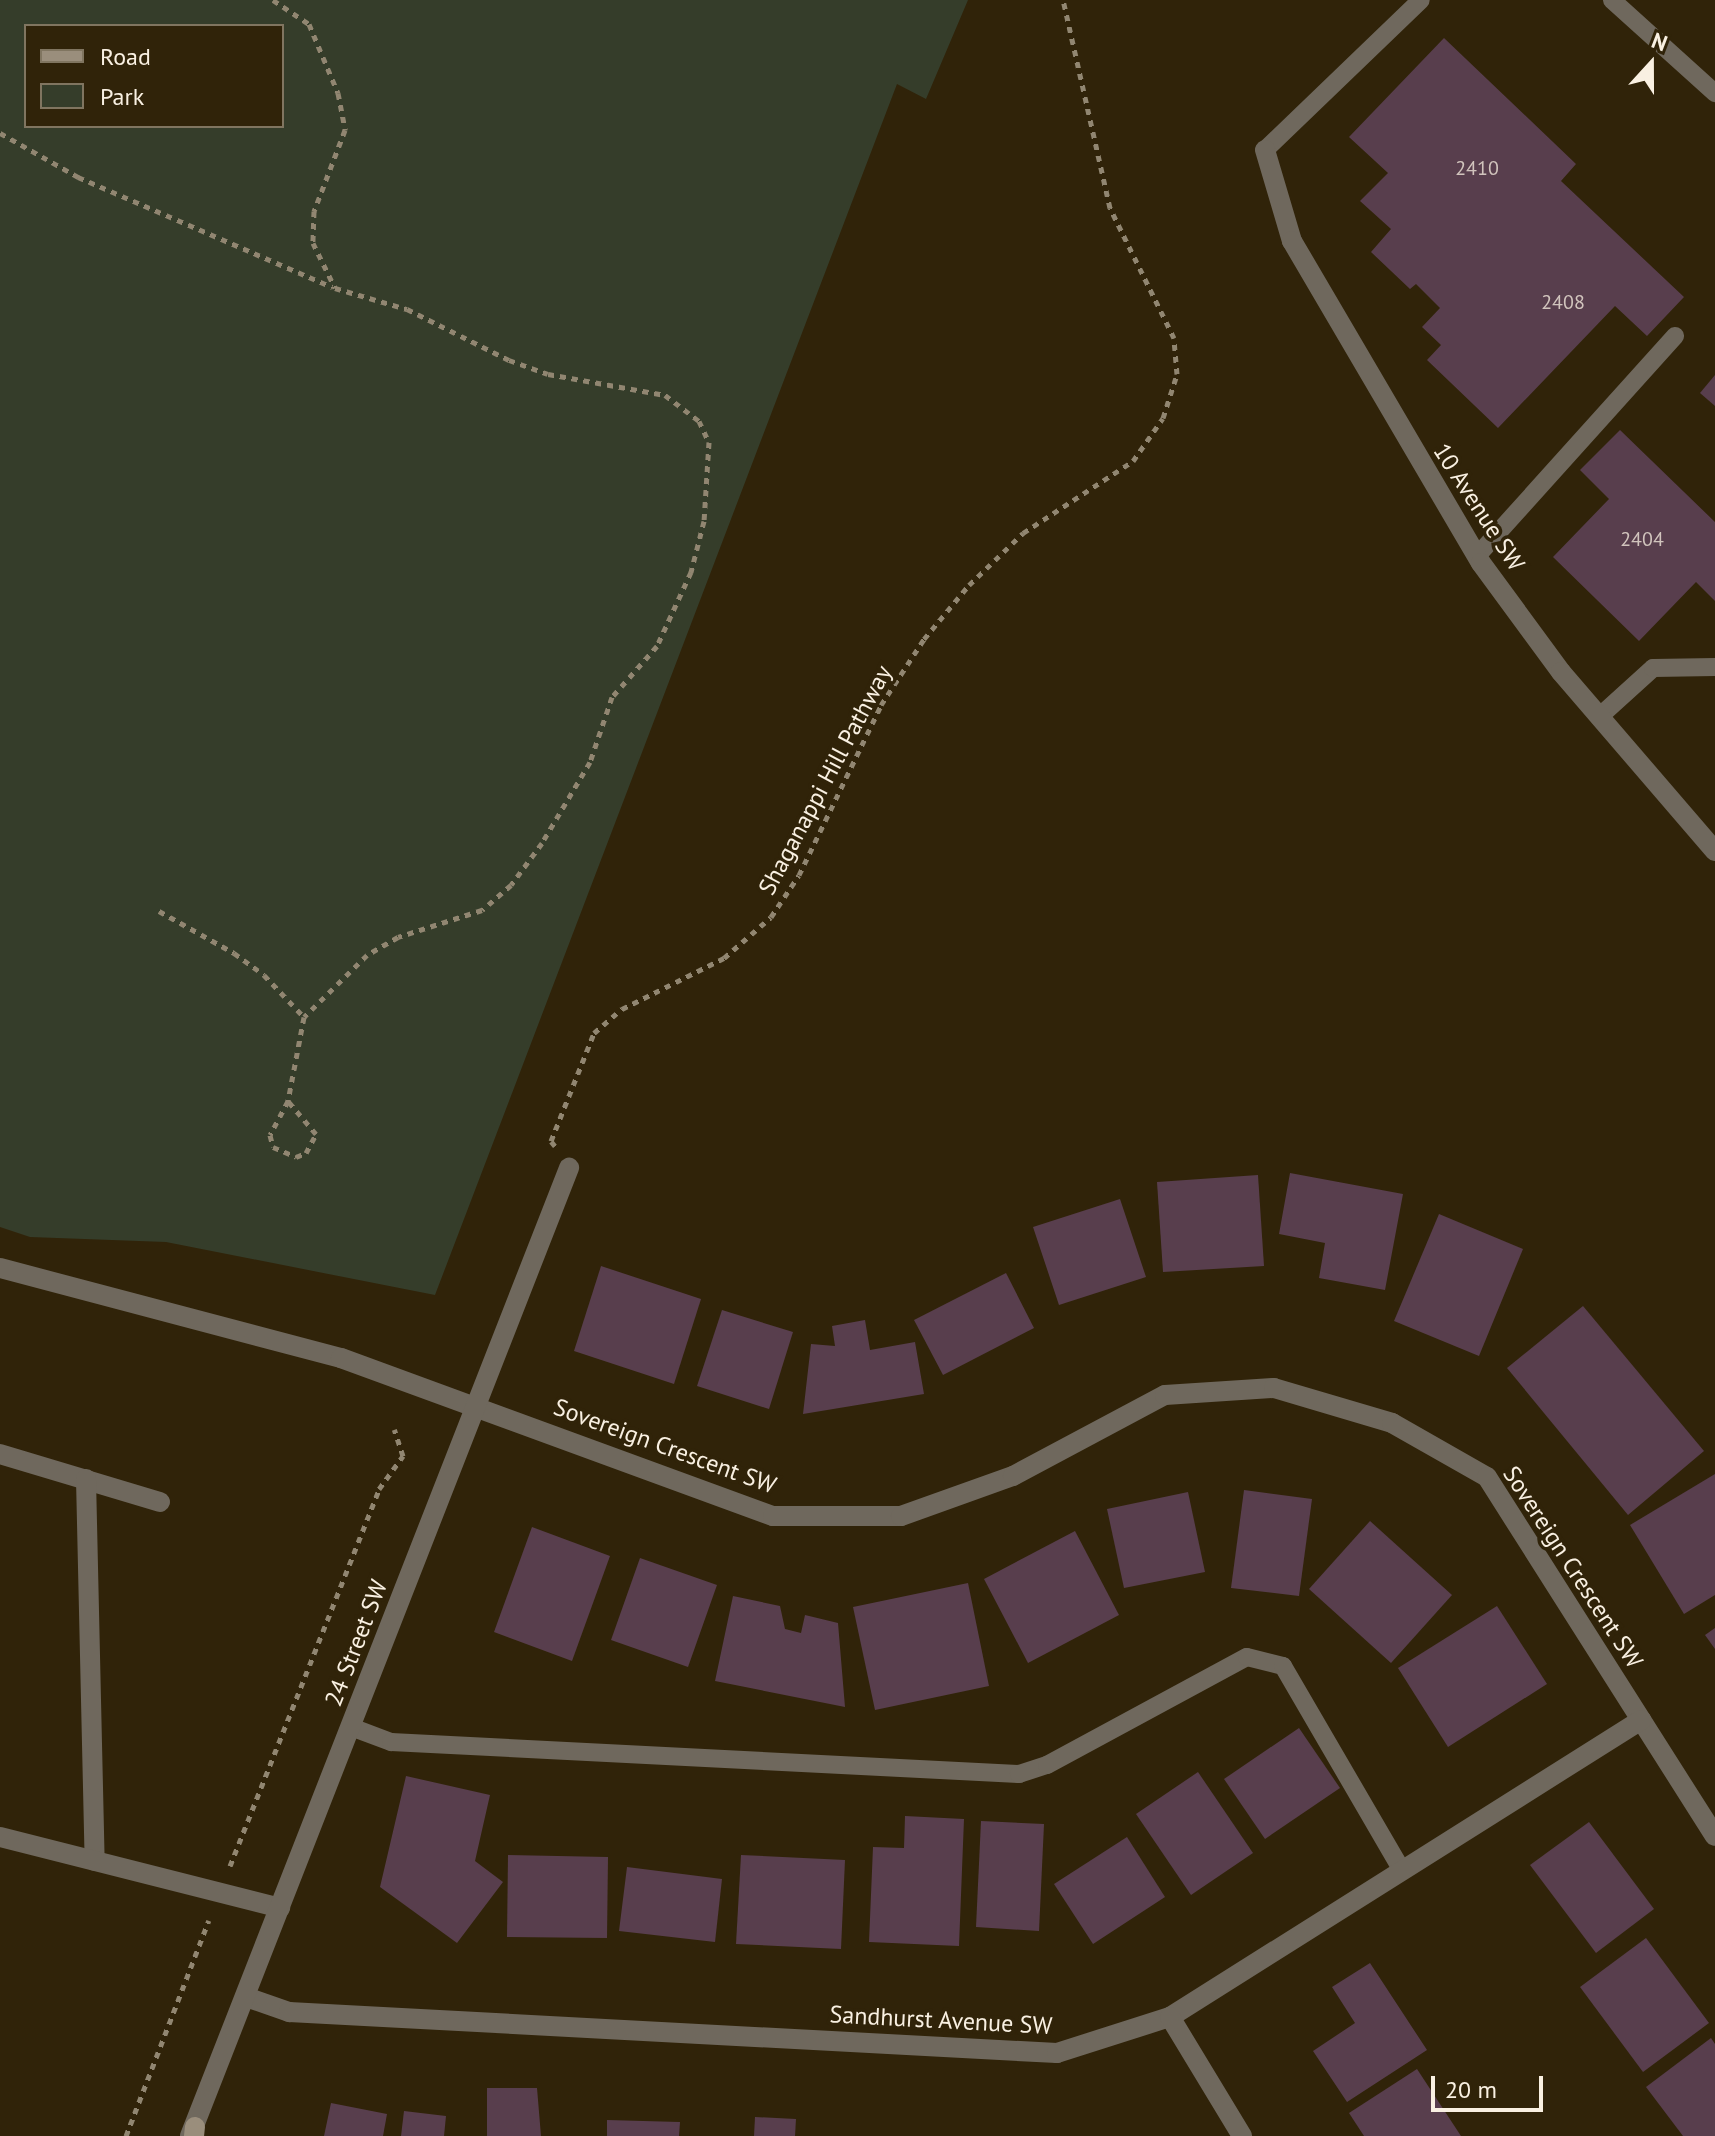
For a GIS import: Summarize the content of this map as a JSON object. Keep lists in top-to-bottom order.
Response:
{
  "streets": {
    "street": [
      "10 Avenue SW",
      "Sovereign Crescent SW",
      "24 Street SW",
      "Sandhurst Avenue SW"
    ],
    "path": ["Shaganappi Hill Pathway"]
  },
  "crossings": [
    ["Shaganappi Hill Pathway", "24 Street SW"],
    ["Sovereign Crescent SW", "24 Street SW"],
    ["Sovereign Crescent SW", "Sandhurst Avenue SW"],
    ["24 Street SW", "Sandhurst Avenue SW"]
  ],
  "house_numbers": ["2410", "2408", "2404"],
  "legend": ["Road", "Park"],
  "scale_bar": "20 m",
  "north": "top"
}
